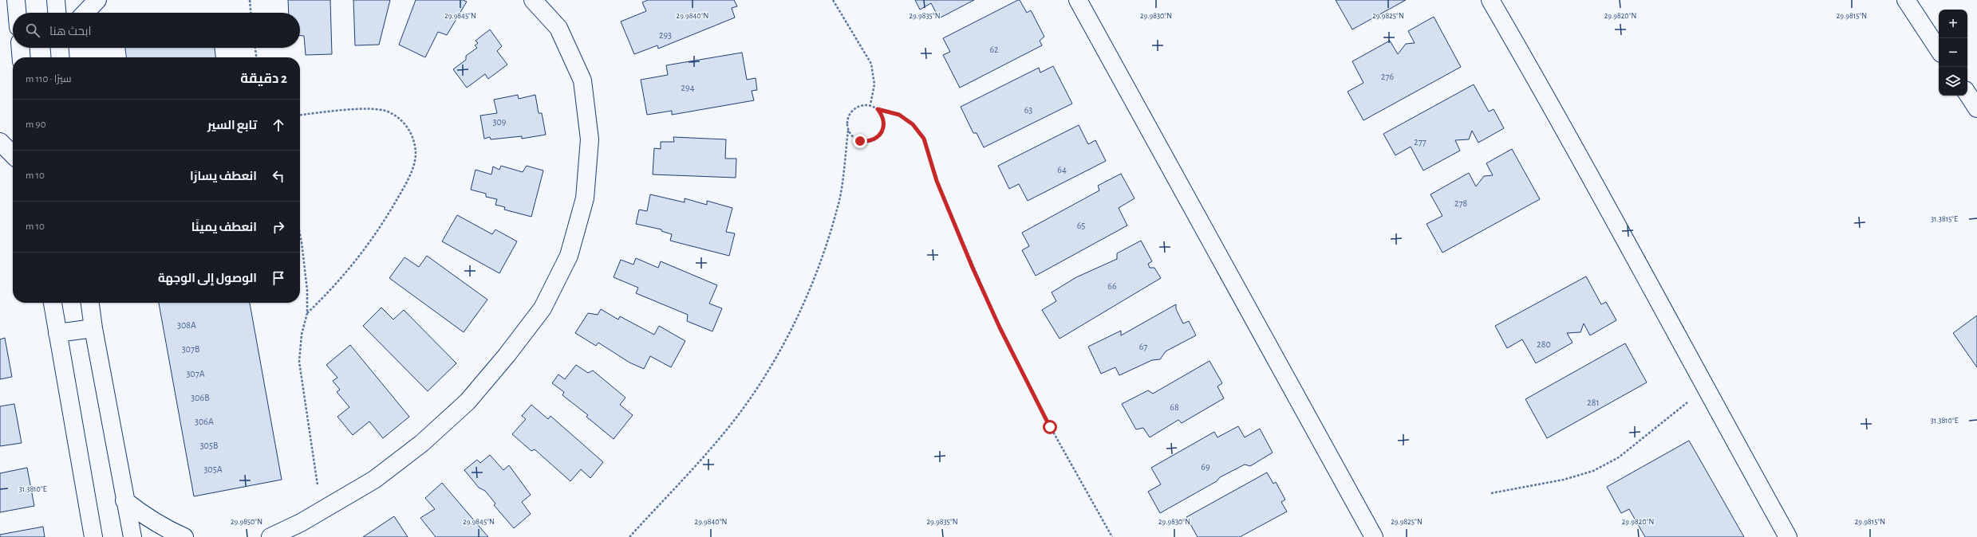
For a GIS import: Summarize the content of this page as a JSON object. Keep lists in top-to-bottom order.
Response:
{
  "house_numbers": [
    "293",
    "62",
    "276",
    "294",
    "63",
    "309",
    "277",
    "64",
    "278",
    "65",
    "66",
    "308A",
    "280",
    "67",
    "307B",
    "307A",
    "306B",
    "281",
    "68",
    "306A",
    "305B",
    "69",
    "305A"
  ],
  "page": {
    "map_buttons": ["+", "−"],
    "search": "ابحث هنا",
    "heading": ["2 دقيقة", "سيرًا · 110 m"],
    "list": [
      ["تابع السير", "90 m"],
      ["انعطف يسارًا", "10 m"],
      ["انعطف يمينًا", "10 m"],
      "الوصول إلى الوجهة"
    ]
  },
  "coordinates": [
    "29.9845°N",
    "29.9840°N",
    "29.9835°N",
    "29.9830°N",
    "29.9825°N",
    "29.9820°N",
    "29.9815°N",
    "31.3815°E",
    "31.3810°E",
    "29.9850°N"
  ]
}
